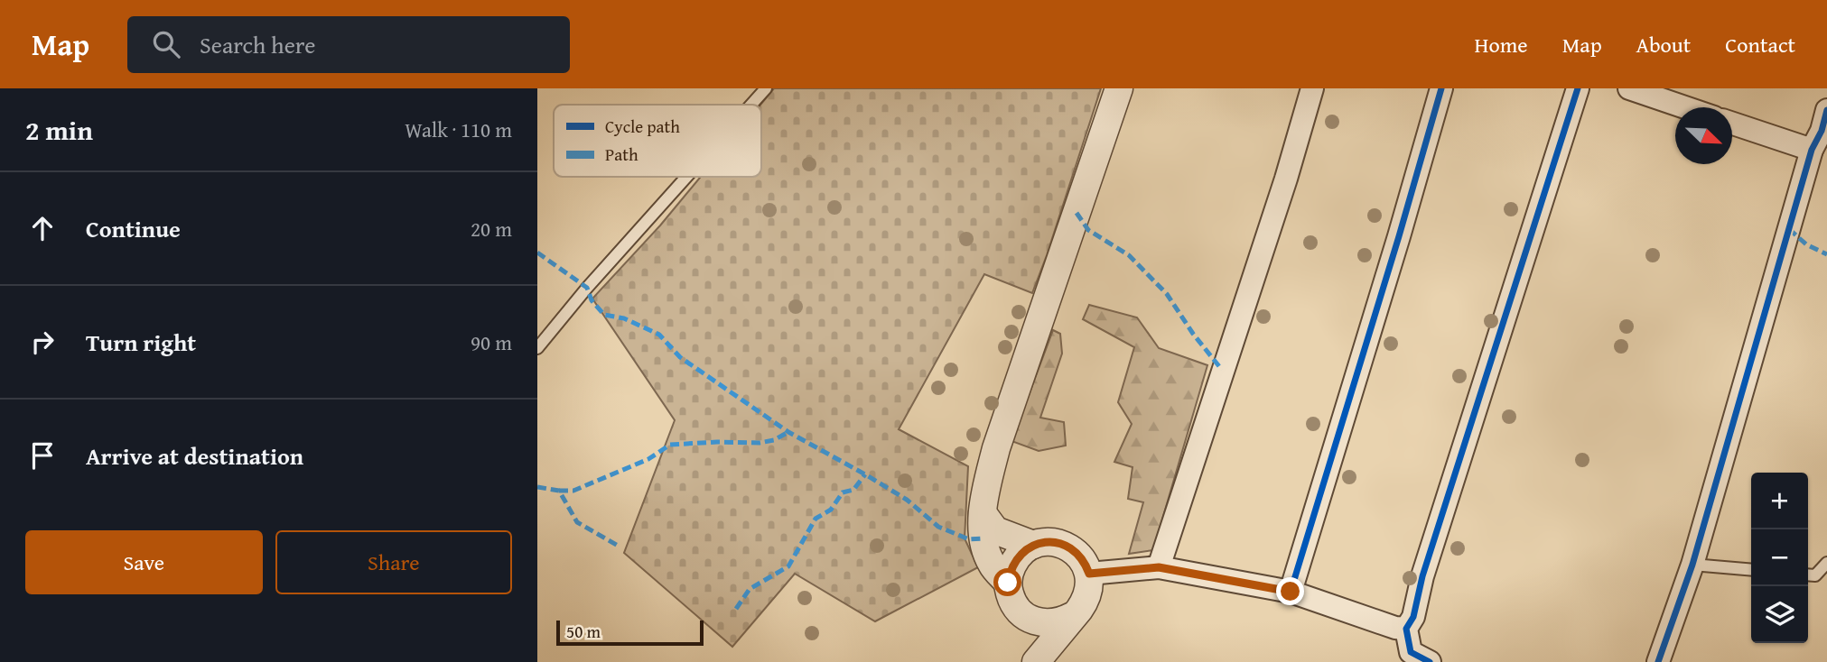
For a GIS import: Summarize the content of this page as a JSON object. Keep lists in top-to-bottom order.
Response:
{
  "legend": ["Cycle path", "Path"],
  "scale_bar": "50 m",
  "north": "bottom right",
  "page": {
    "header": "Map",
    "search": "Search here",
    "nav": [
      "Home",
      "Map",
      "About",
      "Contact"
    ],
    "heading": ["2 min", "Walk · 110 m"],
    "list": [
      ["Continue", "20 m"],
      ["Turn right", "90 m"],
      "Arrive at destination"
    ],
    "map_buttons": ["+", "−"],
    "buttons": ["Save", "Share"],
    "scale": "50 m"
  }
}
